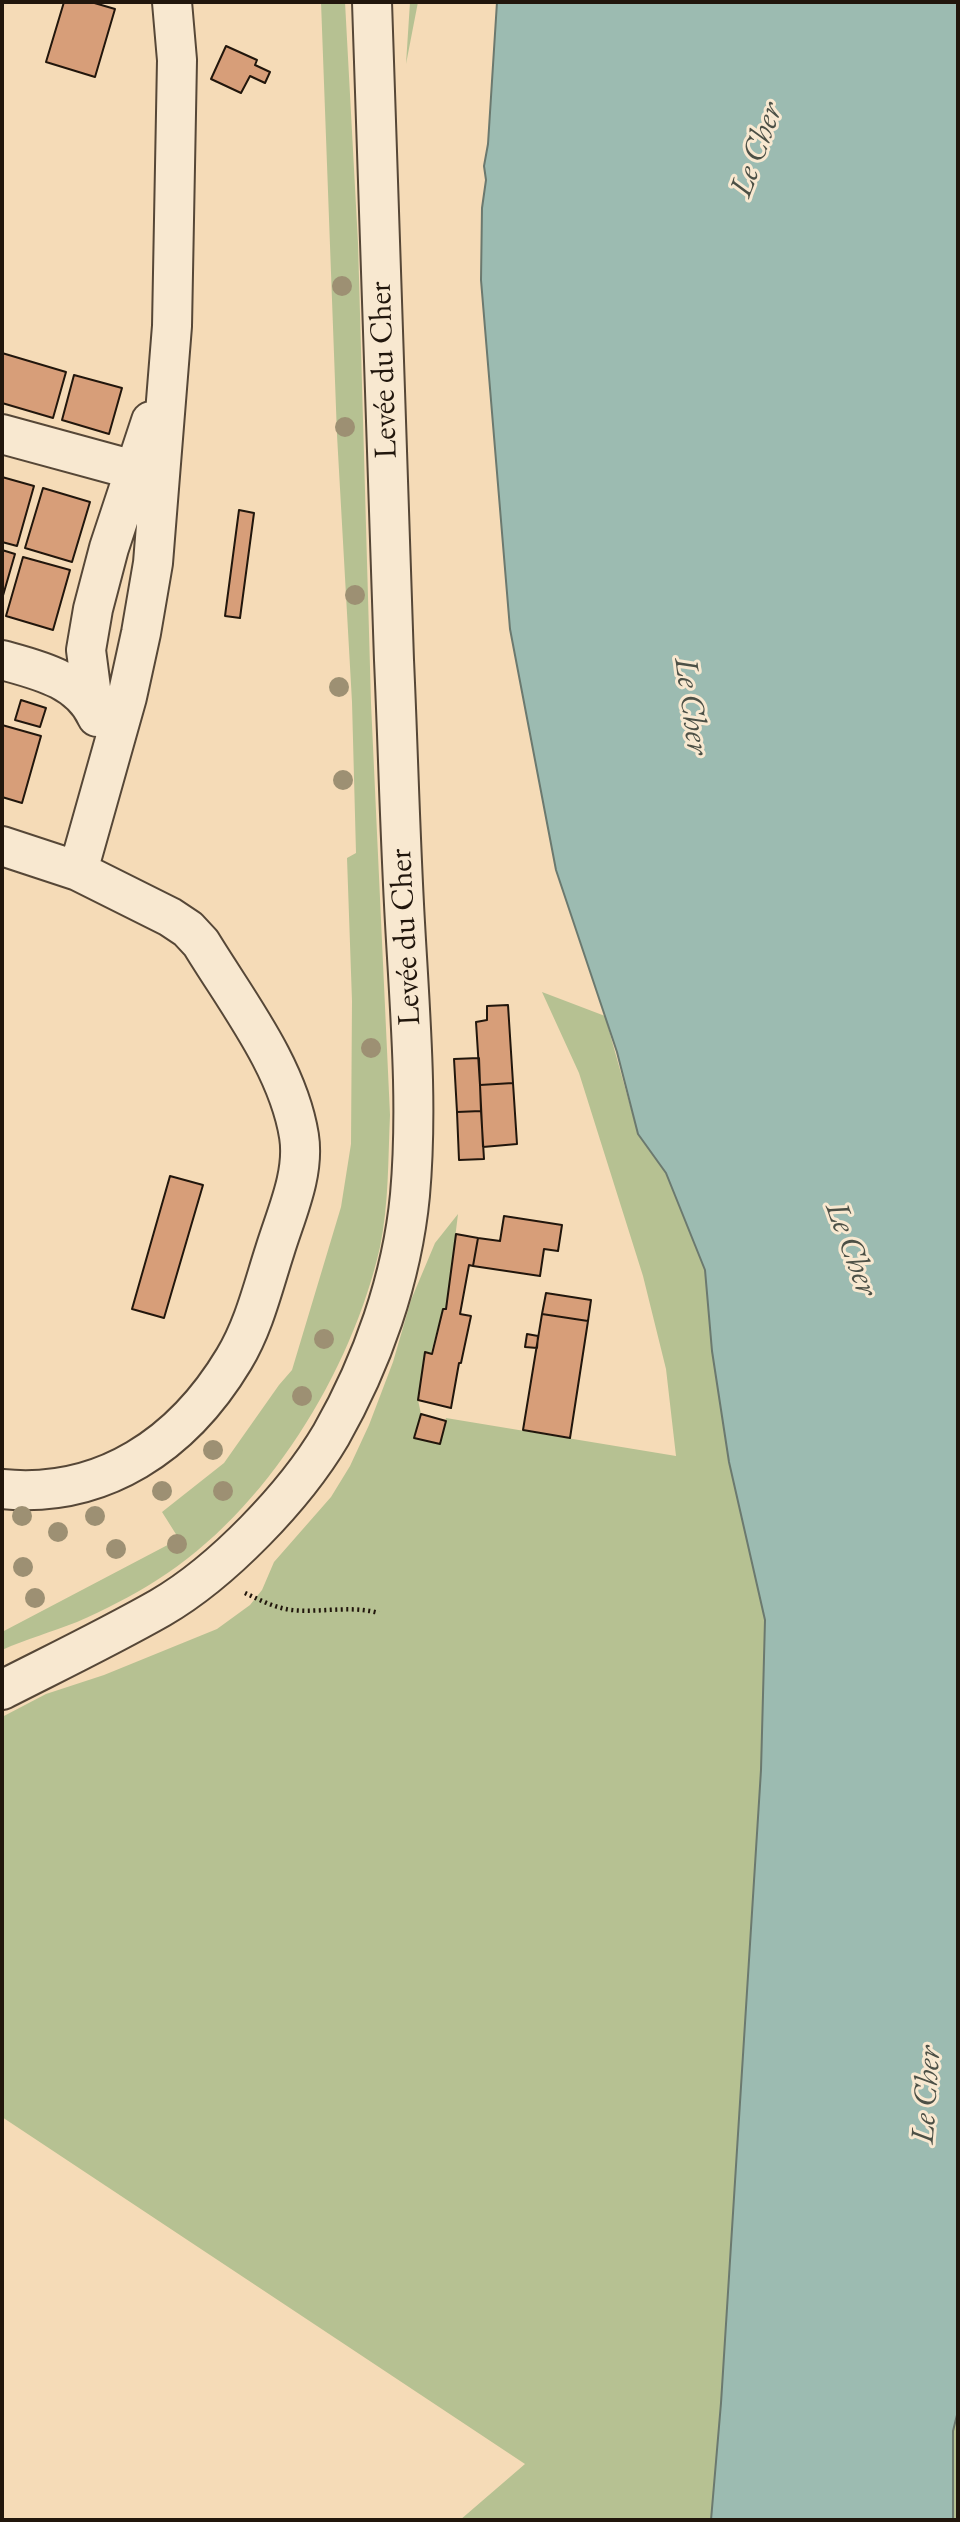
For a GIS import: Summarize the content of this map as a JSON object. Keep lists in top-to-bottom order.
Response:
{
  "streets": {
    "street": ["Levée du Cher"]
  },
  "water": ["Le Cher"]
}
